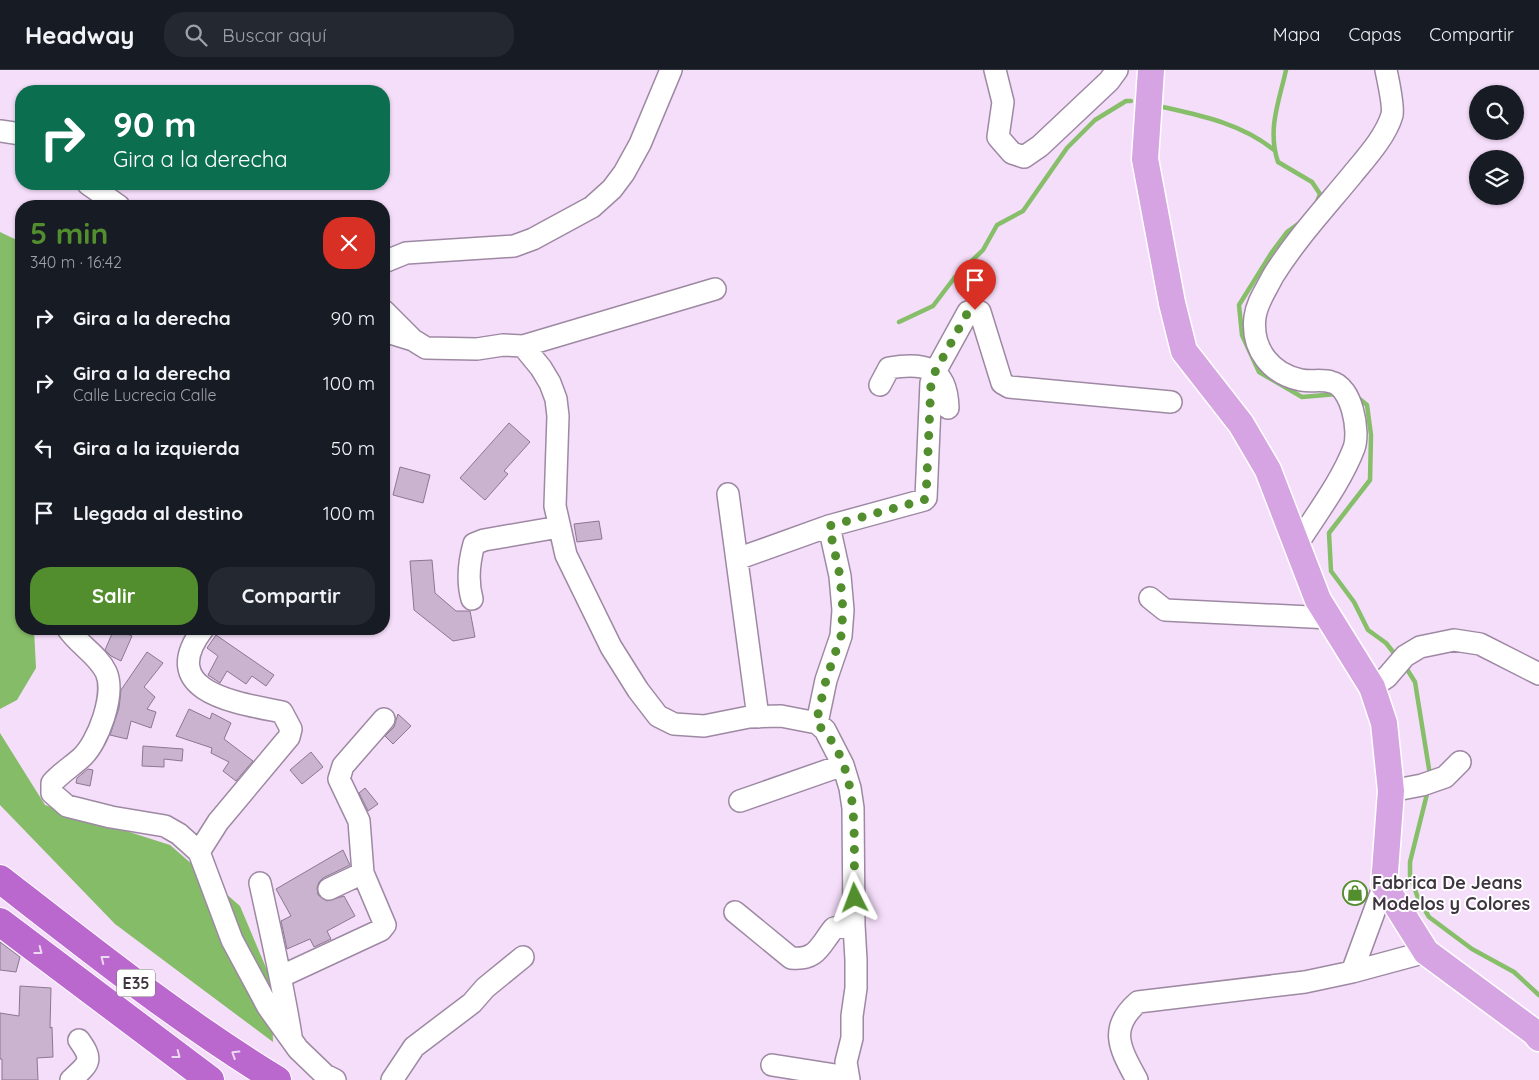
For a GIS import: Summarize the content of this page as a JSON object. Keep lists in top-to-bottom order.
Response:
{
  "streets": {
    "highway": ["E35"]
  },
  "places": {
    "shop": ["Fabrica De Jeans Modelos y Colores"]
  },
  "page": {
    "header": "Headway",
    "search": "Buscar aquí",
    "nav": ["Mapa", "Capas", "Compartir"],
    "turn": ["90 m", "Gira a la derecha"],
    "heading": ["5 min", "340 m · 16:42"],
    "list": [
      {
        "name": "Gira a la derecha",
        "value": "90 m"
      },
      {
        "name": "Gira a la derecha",
        "note": "Calle Lucrecia Calle",
        "value": "100 m"
      },
      {
        "name": "Gira a la izquierda",
        "value": "50 m"
      },
      {
        "name": "Llegada al destino",
        "value": "100 m"
      }
    ],
    "buttons": ["Salir", "Compartir"]
  }
}
